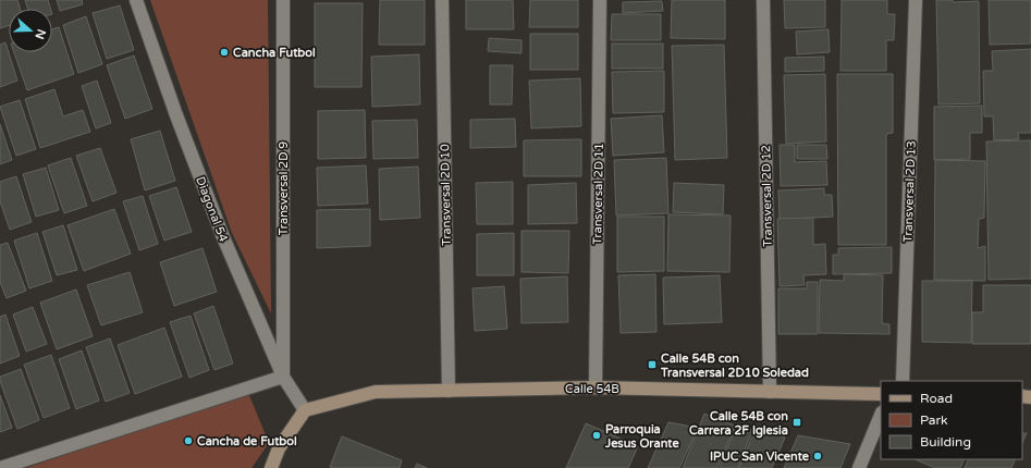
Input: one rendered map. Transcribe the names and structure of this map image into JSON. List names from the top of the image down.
{
  "streets": {
    "street": [
      "Transversal 2D 9",
      "Transversal 2D 13",
      "Transversal 2D 11",
      "Transversal 2D 10",
      "Transversal 2D 12",
      "Diagonal 54",
      "Calle 54B"
    ]
  },
  "crossings": [
    ["Transversal 2D 9", "Diagonal 54"],
    ["Transversal 2D 11", "Calle 54B"],
    ["Transversal 2D 10", "Calle 54B"],
    ["Transversal 2D 12", "Calle 54B"],
    ["Diagonal 54", "Calle 54B"]
  ],
  "places": {
    "other": [
      "Cancha Futbol",
      "Parroquia Jesus Orante",
      "Cancha de Futbol",
      "IPUC San Vicente"
    ],
    "transit": ["Calle 54B con Transversal 2D10 Soledad", "Calle 54B con Carrera 2F Iglesia"]
  },
  "legend": ["Road", "Park", "Building"],
  "north": "right"
}
